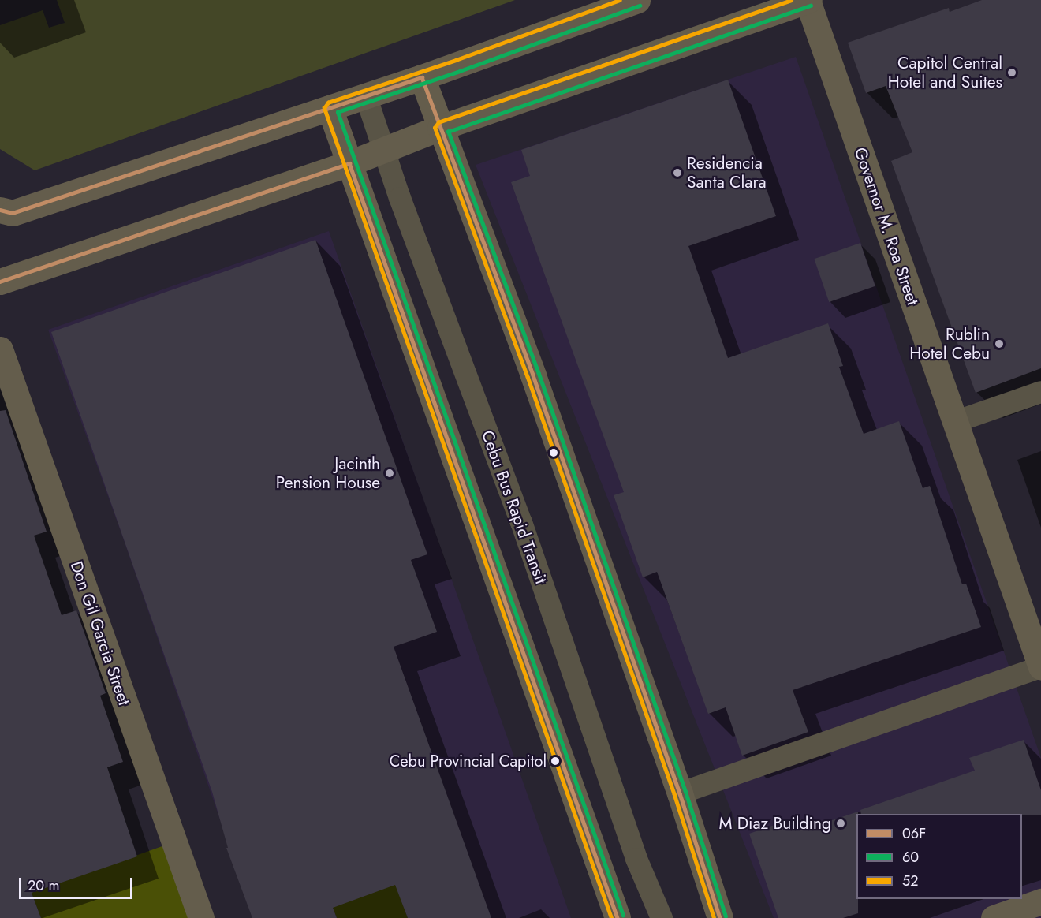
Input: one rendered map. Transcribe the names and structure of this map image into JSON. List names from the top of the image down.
{
  "streets": {
    "main road": ["Governor M. Roa Street", "Don Gil Garcia Street"],
    "lane": ["Cebu Bus Rapid Transit"]
  },
  "places": [
    "Capitol Central Hotel and Suites",
    "Residencia Santa Clara",
    "Rublin Hotel Cebu",
    "Jacinth Pension House",
    "Cebu Provincial Capitol",
    "M Diaz Building"
  ],
  "lines": ["transit line 52", "transit line 60", "transit line 06F"],
  "legend": ["06F", "60", "52"],
  "scale_bar": "20 m"
}
